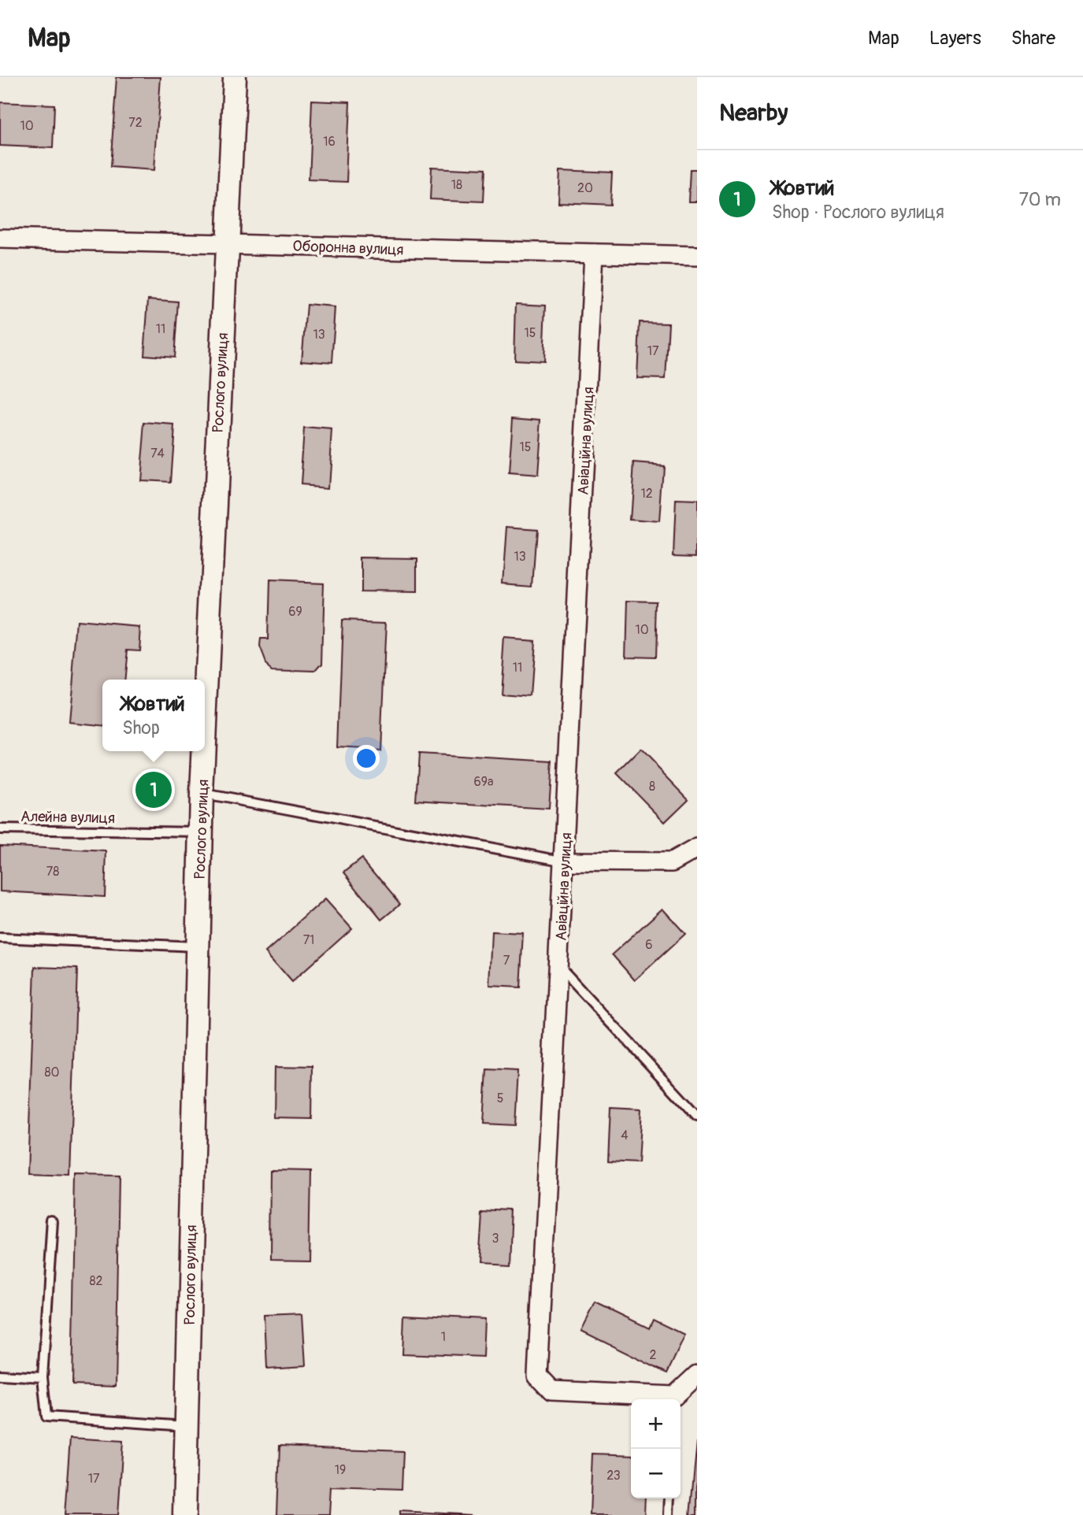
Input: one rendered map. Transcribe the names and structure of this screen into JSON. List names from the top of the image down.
{
  "streets": {
    "street": ["Оборонна вулиця", "Рослого вулиця", "Авіаційна вулиця"],
    "lane": ["Алейна вулиця"]
  },
  "crossings": [
    ["Оборонна вулиця", "Рослого вулиця"],
    ["Оборонна вулиця", "Авіаційна вулиця"],
    ["Рослого вулиця", "Алейна вулиця"]
  ],
  "house_numbers": [
    "72",
    "10",
    "16",
    "18",
    "20",
    "11",
    "15",
    "13",
    "17",
    "15",
    "74",
    "12",
    "13",
    "69",
    "10",
    "11",
    "69а",
    "8",
    "78",
    "71",
    "6",
    "7",
    "80",
    "5",
    "4",
    "3",
    "82",
    "1",
    "2",
    "19",
    "23",
    "17"
  ],
  "page": {
    "header": "Map",
    "nav": ["Map", "Layers", "Share"],
    "heading": "Nearby",
    "list": [
      {
        "mark": "1",
        "name": "Жовтий",
        "note": "Shop · Рослого вулиця",
        "value": "70 m"
      }
    ],
    "popup": ["Жовтий", "Shop"],
    "pins": "1",
    "map_buttons": ["+", "−"]
  }
}
